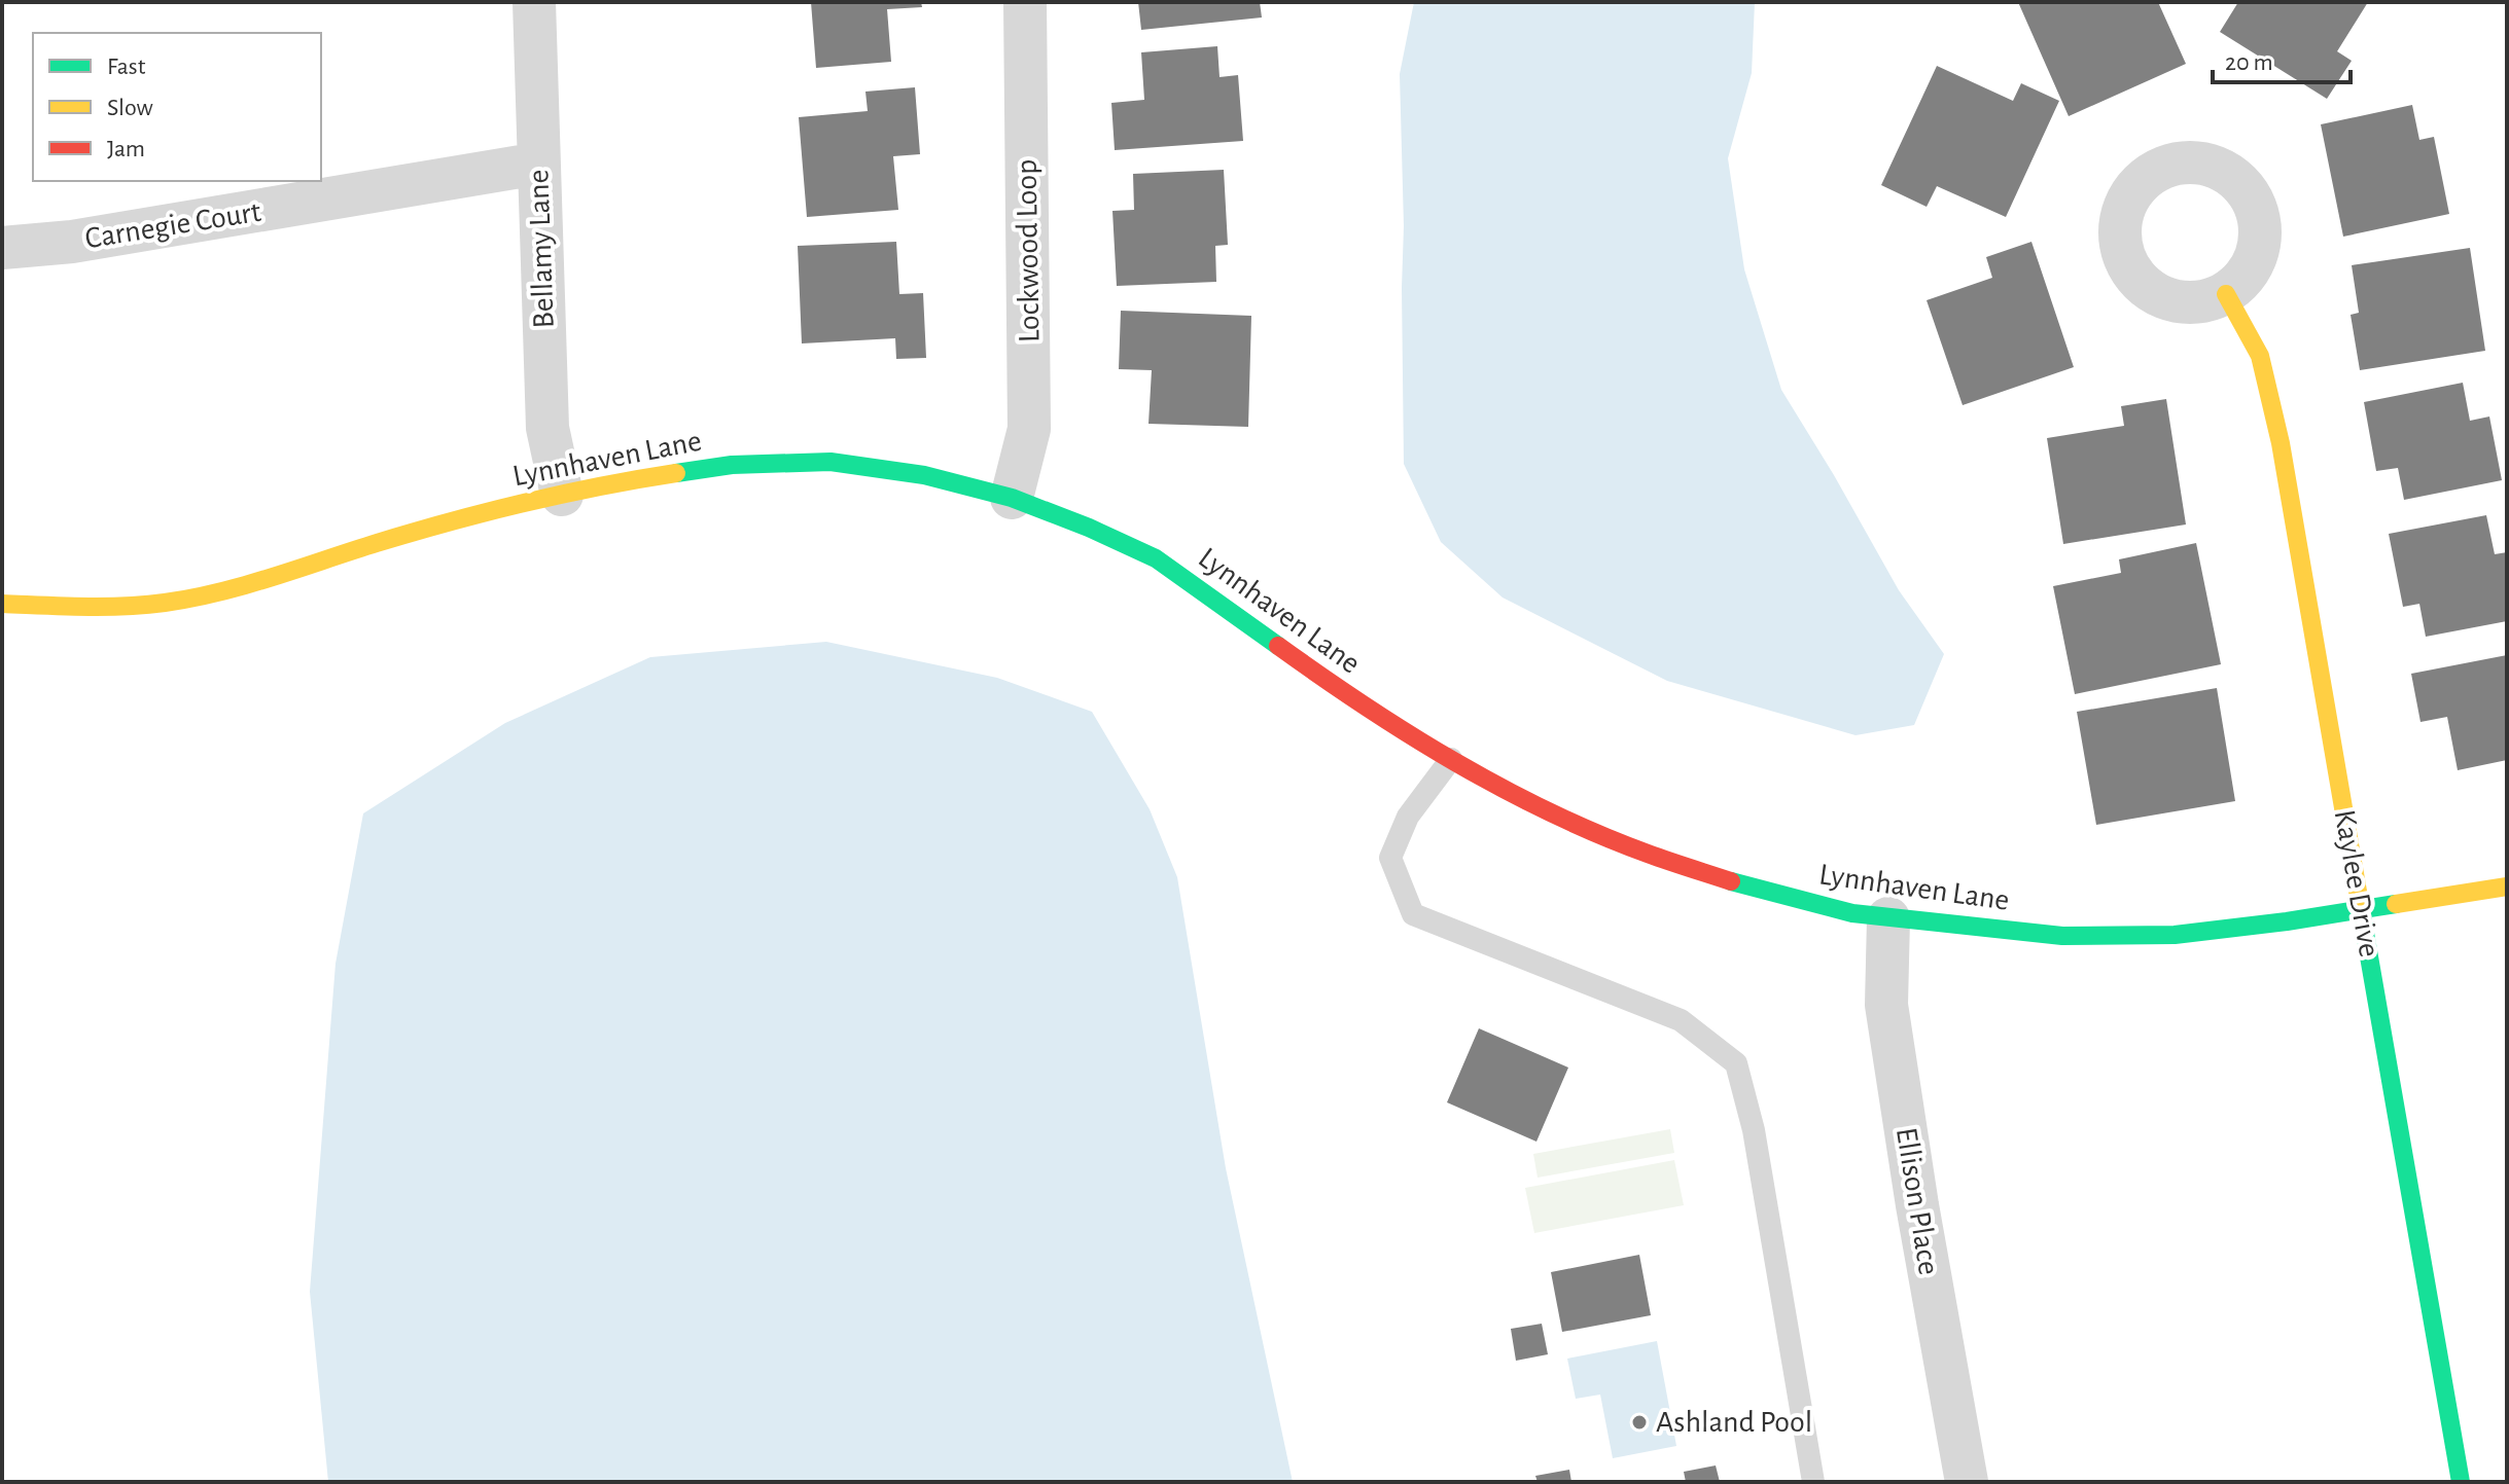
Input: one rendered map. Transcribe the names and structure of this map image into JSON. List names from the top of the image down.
{
  "streets": {
    "street": [
      "Carnegie Court",
      "Bellamy Lane",
      "Lockwood Loop",
      "Lynnhaven Lane",
      "Kaylee Drive",
      "Ellison Place"
    ]
  },
  "crossings": [
    ["Carnegie Court", "Bellamy Lane"],
    ["Bellamy Lane", "Lynnhaven Lane"],
    ["Lockwood Loop", "Lynnhaven Lane"],
    ["Lynnhaven Lane", "Kaylee Drive"],
    ["Lynnhaven Lane", "Ellison Place"]
  ],
  "places": ["Ashland Pool"],
  "legend": ["Fast", "Slow", "Jam"],
  "scale_bar": "20 m"
}
